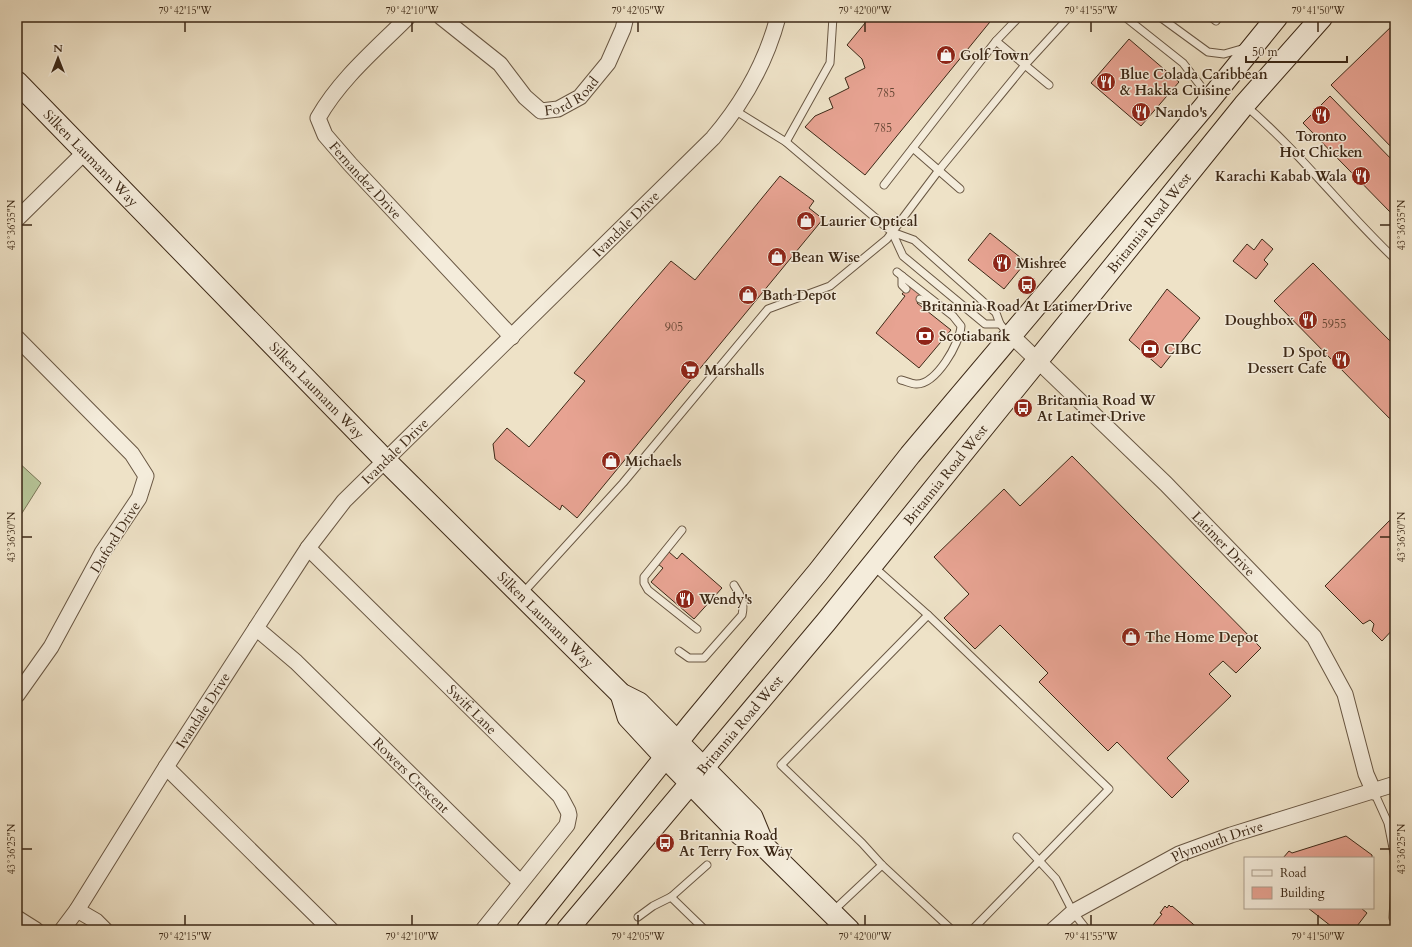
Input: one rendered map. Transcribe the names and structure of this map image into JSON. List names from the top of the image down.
{
  "streets": {
    "main road": ["Silken Laumann Way", "Britannia Road West"],
    "street": [
      "Ford Road",
      "Fernandez Drive",
      "Ivandale Drive",
      "Duford Drive",
      "Latimer Drive",
      "Swift Lane",
      "Rowers Crescent",
      "Plymouth Drive"
    ]
  },
  "crossings": [
    ["Silken Laumann Way", "Britannia Road West"],
    ["Silken Laumann Way", "Ivandale Drive"],
    ["Fernandez Drive", "Ivandale Drive"],
    ["Britannia Road West", "Latimer Drive"],
    ["Ivandale Drive", "Swift Lane"],
    ["Ivandale Drive", "Rowers Crescent"],
    ["Latimer Drive", "Plymouth Drive"],
    ["Swift Lane", "Rowers Crescent"]
  ],
  "places": {
    "shop": [
      "Golf Town",
      "Laurier Optical",
      "Bean Wise",
      "Bath Depot",
      "Michaels",
      "The Home Depot"
    ],
    "restaurant": [
      "Blue Colada Caribbean & Hakka Cuisine",
      "Nando's",
      "Toronto Hot Chicken",
      "Karachi Kabab Wala",
      "Mishree",
      "Doughbox",
      "D Spot Dessert Cafe",
      "Wendy's"
    ],
    "bus stop": ["Britannia Road At Latimer Drive", "Britannia Road W At Latimer Drive", "Britannia Road At Terry Fox Way"],
    "bank": ["Scotiabank", "CIBC"],
    "supermarket": ["Marshalls"]
  },
  "house_numbers": [
    "785",
    "785",
    "5955",
    "905"
  ],
  "legend": ["Road", "Building"],
  "scale_bar": "50 m",
  "north": "top",
  "coordinates": [
    "79°42'15\"W",
    "79°42'10\"W",
    "79°42'05\"W",
    "79°42'00\"W",
    "79°41'55\"W",
    "79°41'50\"W",
    "43°36'35\"N",
    "43°36'30\"N",
    "43°36'25\"N"
  ]
}
